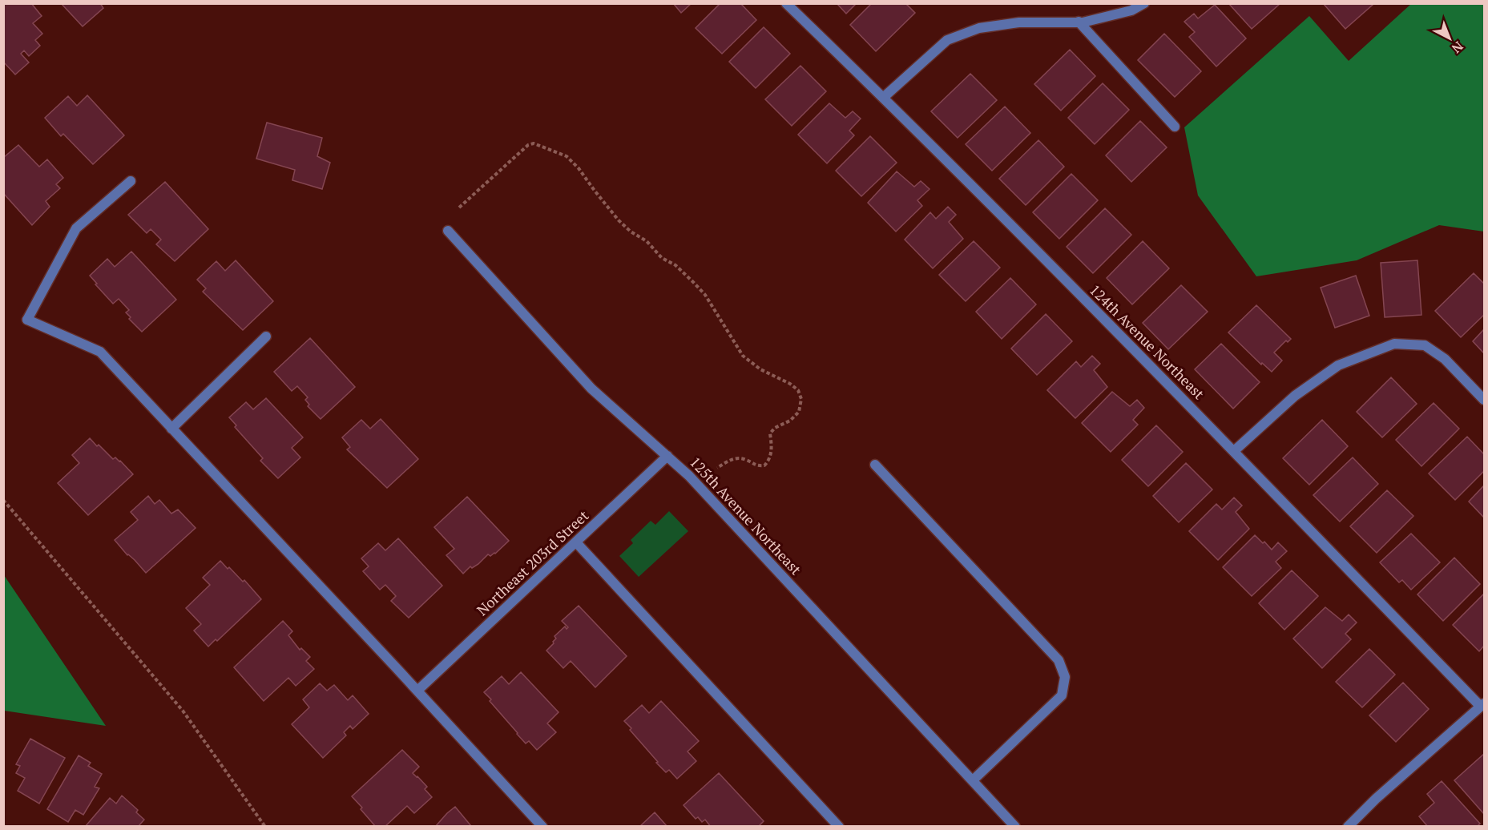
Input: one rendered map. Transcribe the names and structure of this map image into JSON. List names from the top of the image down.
{
  "streets": {
    "street": ["124th Avenue Northeast", "125th Avenue Northeast", "Northeast 203rd Street"]
  },
  "crossings": [
    ["125th Avenue Northeast", "Northeast 203rd Street"]
  ],
  "north": "bottom right"
}
